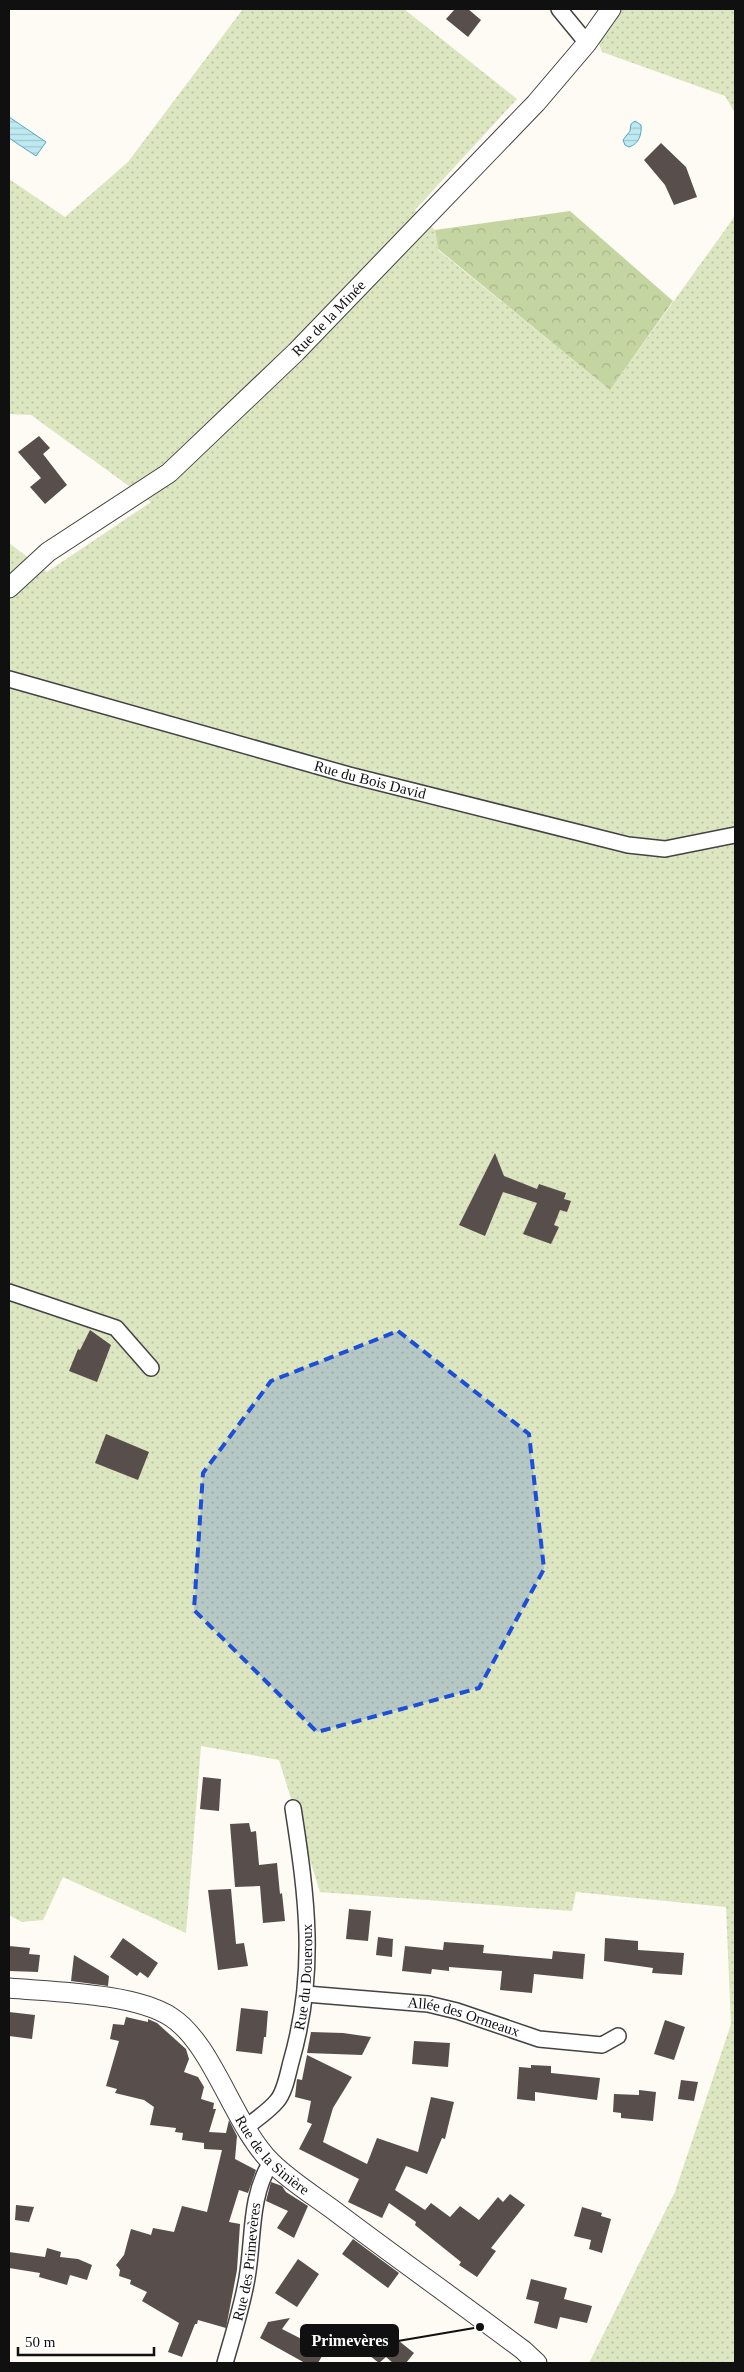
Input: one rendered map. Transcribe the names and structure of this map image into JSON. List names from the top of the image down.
{
  "streets": {
    "street": [
      "Rue de la Minée",
      "Rue du Bois David",
      "Rue du Doueroux",
      "Allée des Ormeaux",
      "Rue de la Sinière",
      "Rue des Primevères"
    ]
  },
  "crossings": [
    ["Rue du Doueroux", "Allée des Ormeaux"],
    ["Rue du Doueroux", "Rue de la Sinière"],
    ["Rue de la Sinière", "Rue des Primevères"]
  ],
  "places": ["Primevères"],
  "scale_bar": "50 m"
}
